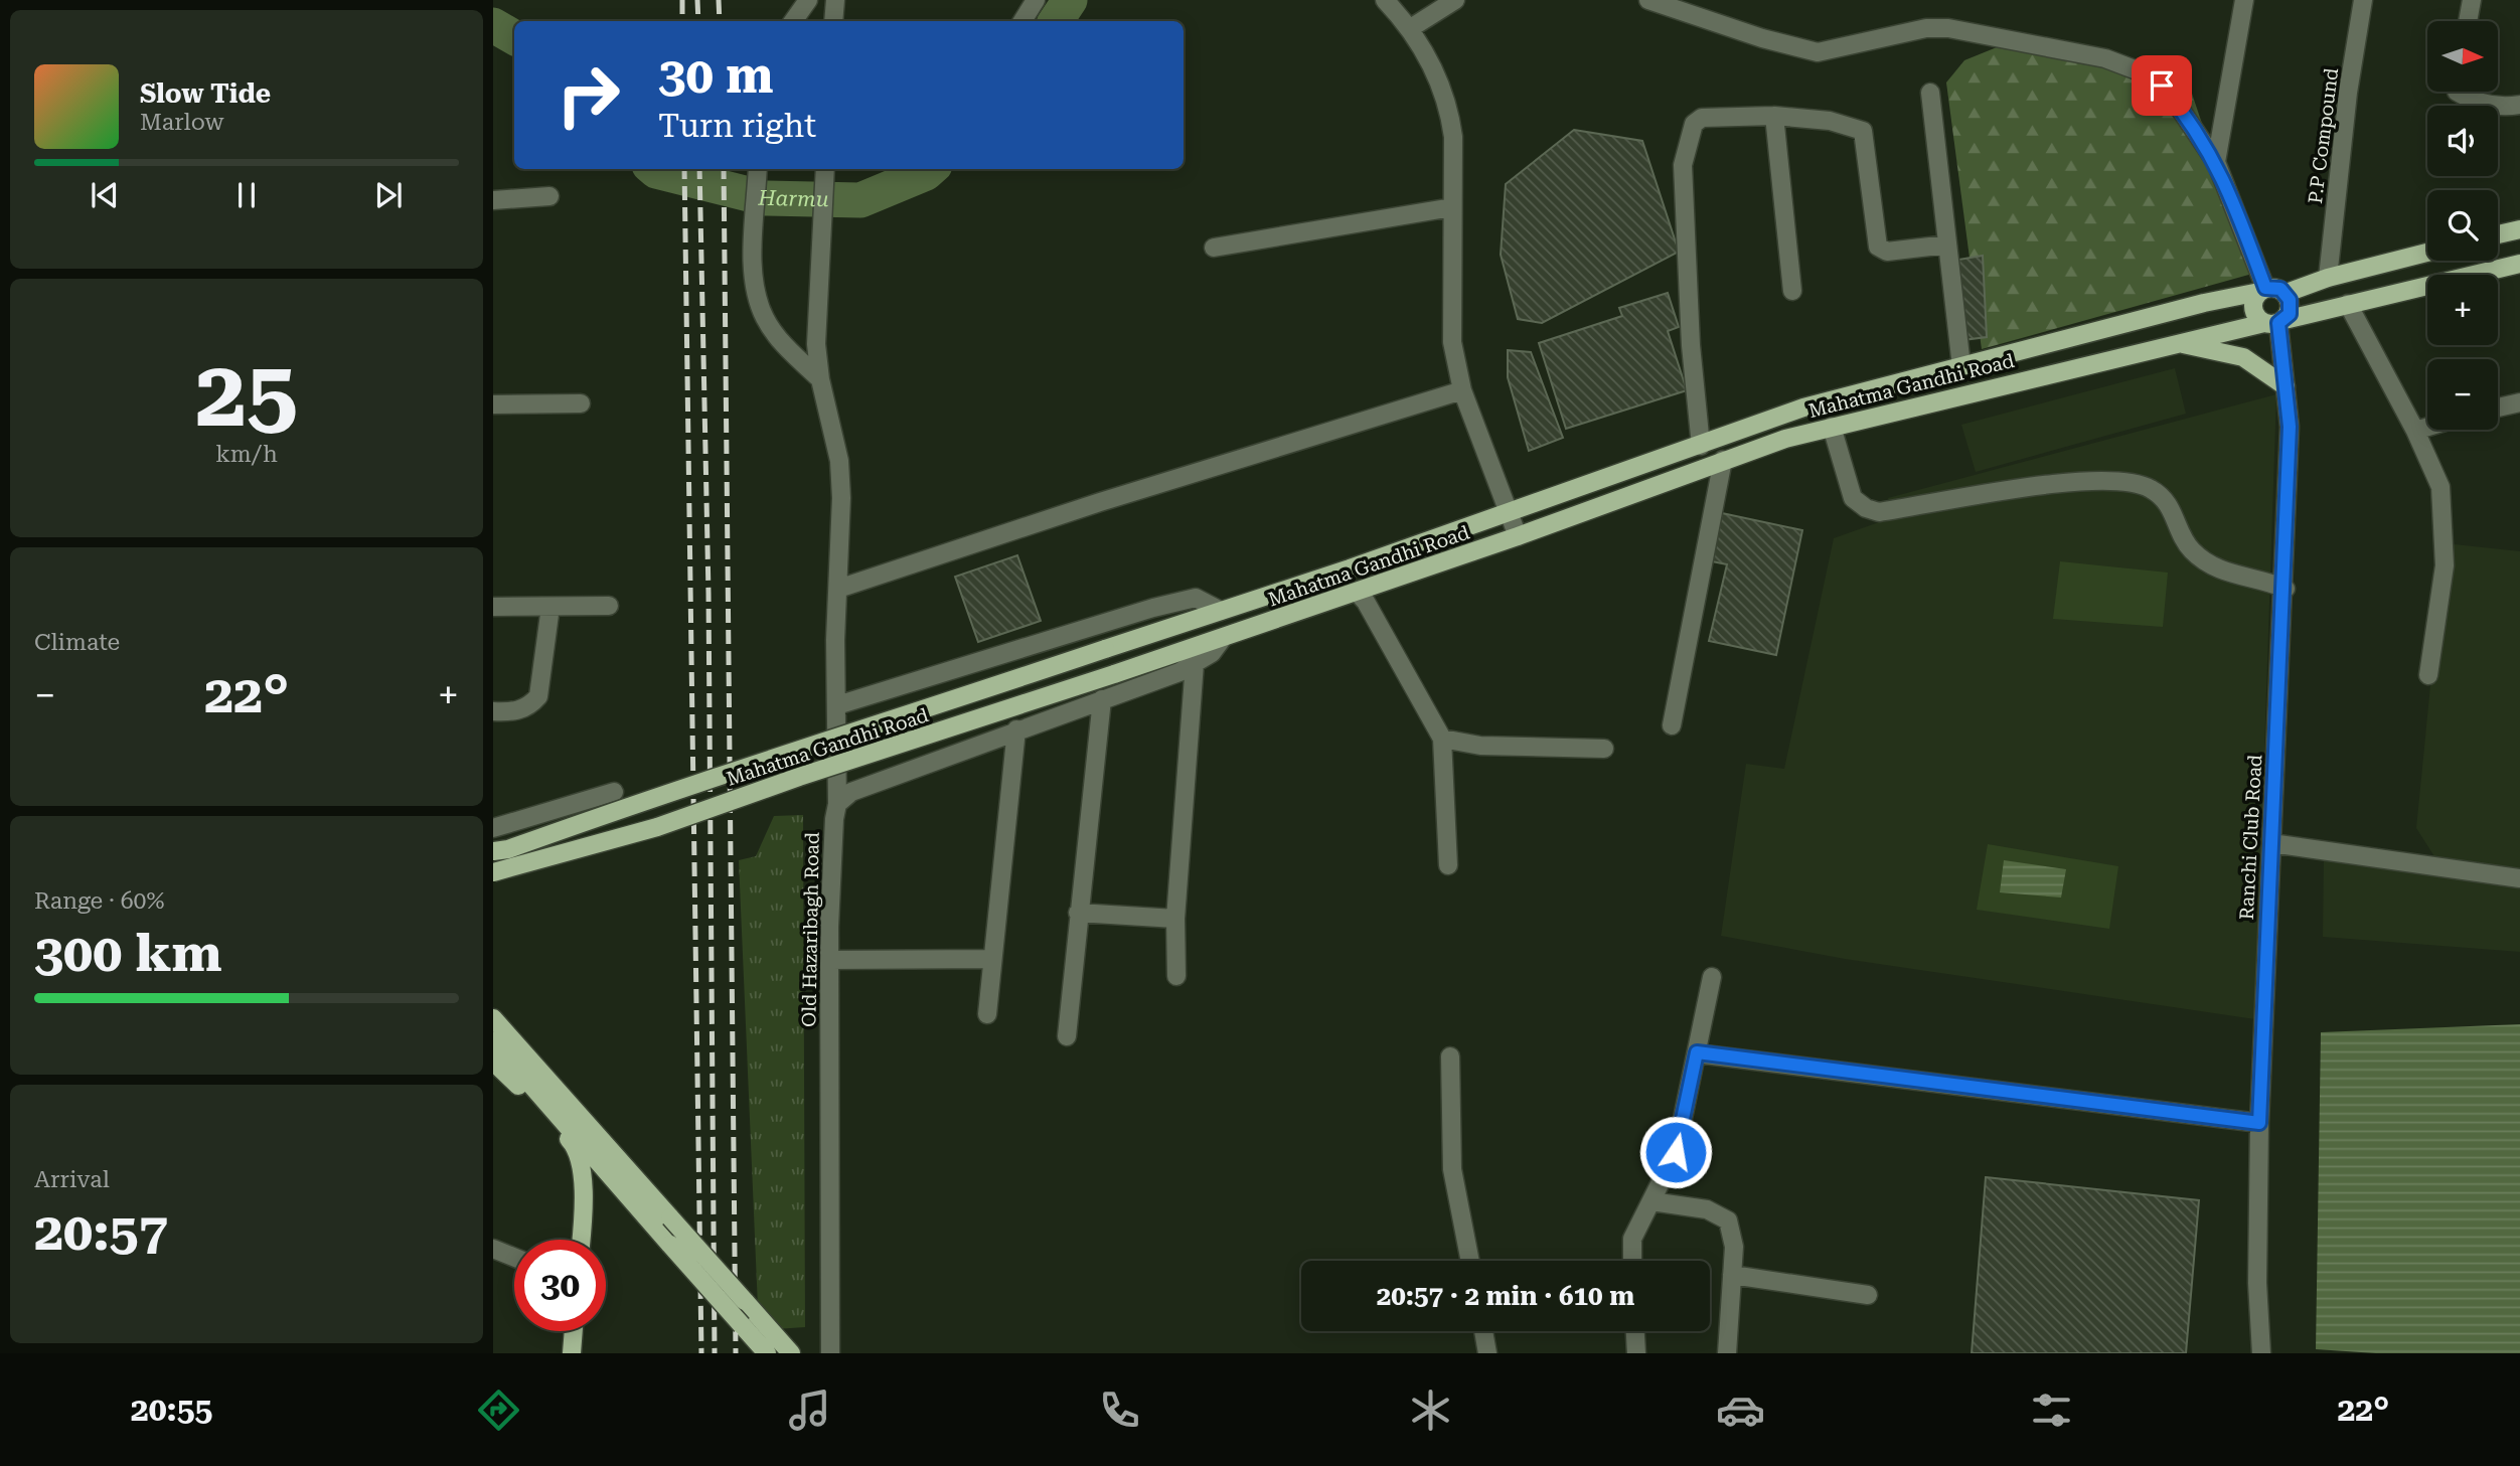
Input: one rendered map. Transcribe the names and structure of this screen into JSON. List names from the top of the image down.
{
  "streets": {
    "main road": ["Mahatma Gandhi Road"],
    "street": ["P.P Compound", "Ranchi Club Road", "Old Hazaribagh Road"]
  },
  "crossings": [
    ["Mahatma Gandhi Road", "Ranchi Club Road"]
  ],
  "water": ["Harmu"],
  "north": "right",
  "page": {
    "map_buttons": ["+", "−"],
    "turn": ["30 m", "Turn right"],
    "song": ["Slow Tide", "Marlow"],
    "tile": [
      ["25", "km/h"],
      "Climate",
      ["Range · 60%", "300 km"],
      ["Arrival", "20:57"]
    ],
    "heat": ["−", "22°", "+"],
    "limit": "30",
    "trip": "20:57 · 2 min · 610 m",
    "tabs": ["20:55", "22°"]
  }
}
